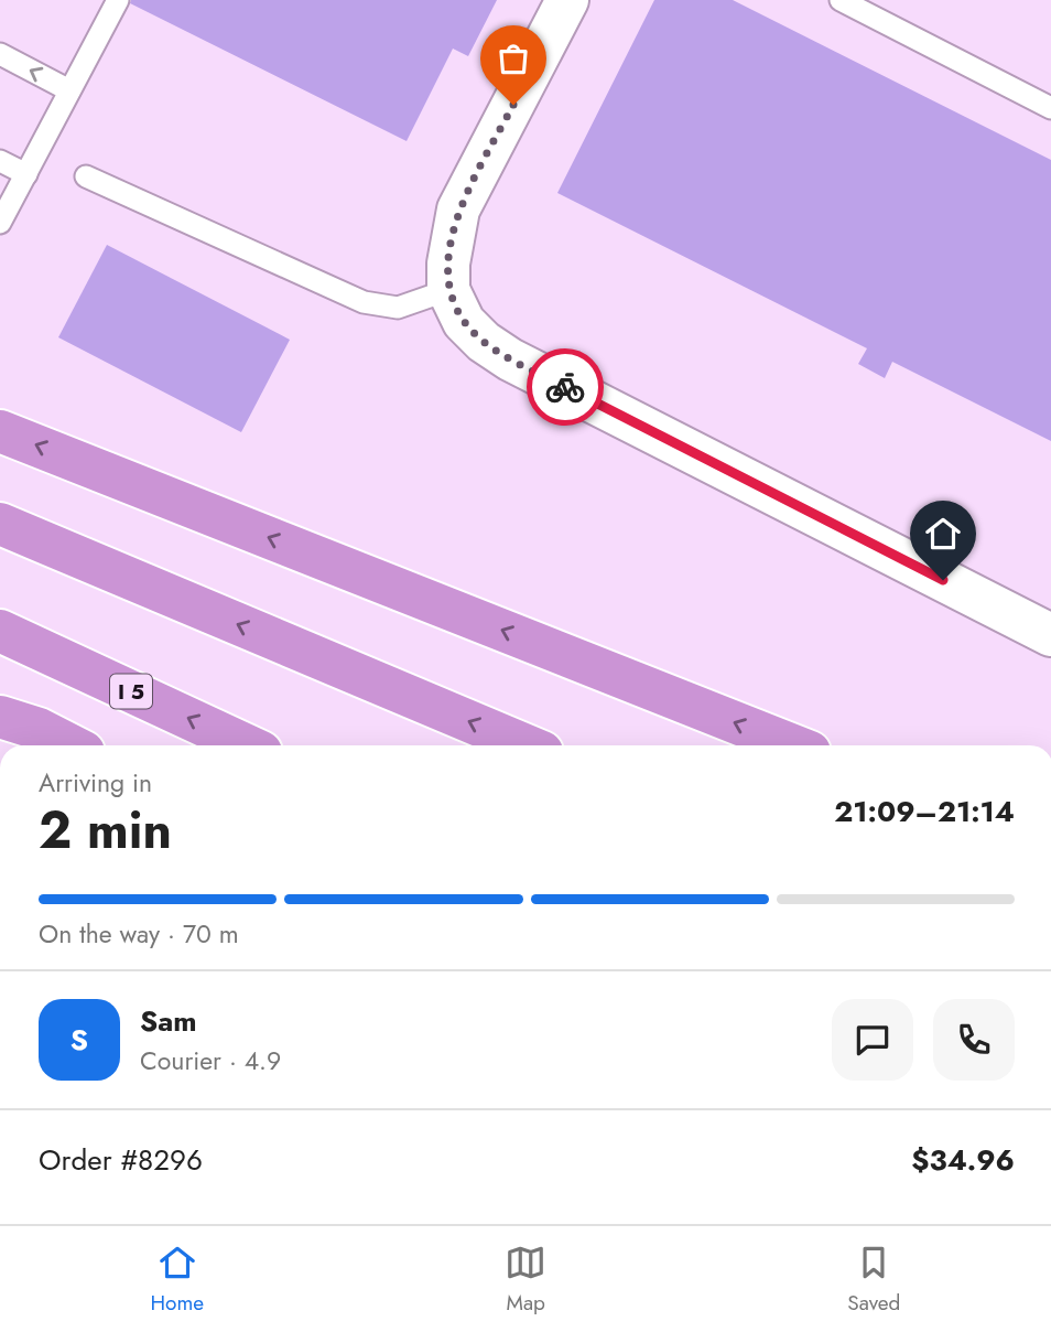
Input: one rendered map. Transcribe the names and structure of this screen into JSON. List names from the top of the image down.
{
  "streets": {
    "highway": ["I 5"]
  },
  "page": {
    "heading": ["2 min", "Arriving in", "21:09–21:14"],
    "panel": [
      "Sam",
      "Courier · 4.9",
      "Order #8296",
      "$34.96"
    ],
    "bar": "On the way · 70 m",
    "round": "S",
    "tabs": ["Home", "Map", "Saved"]
  }
}
